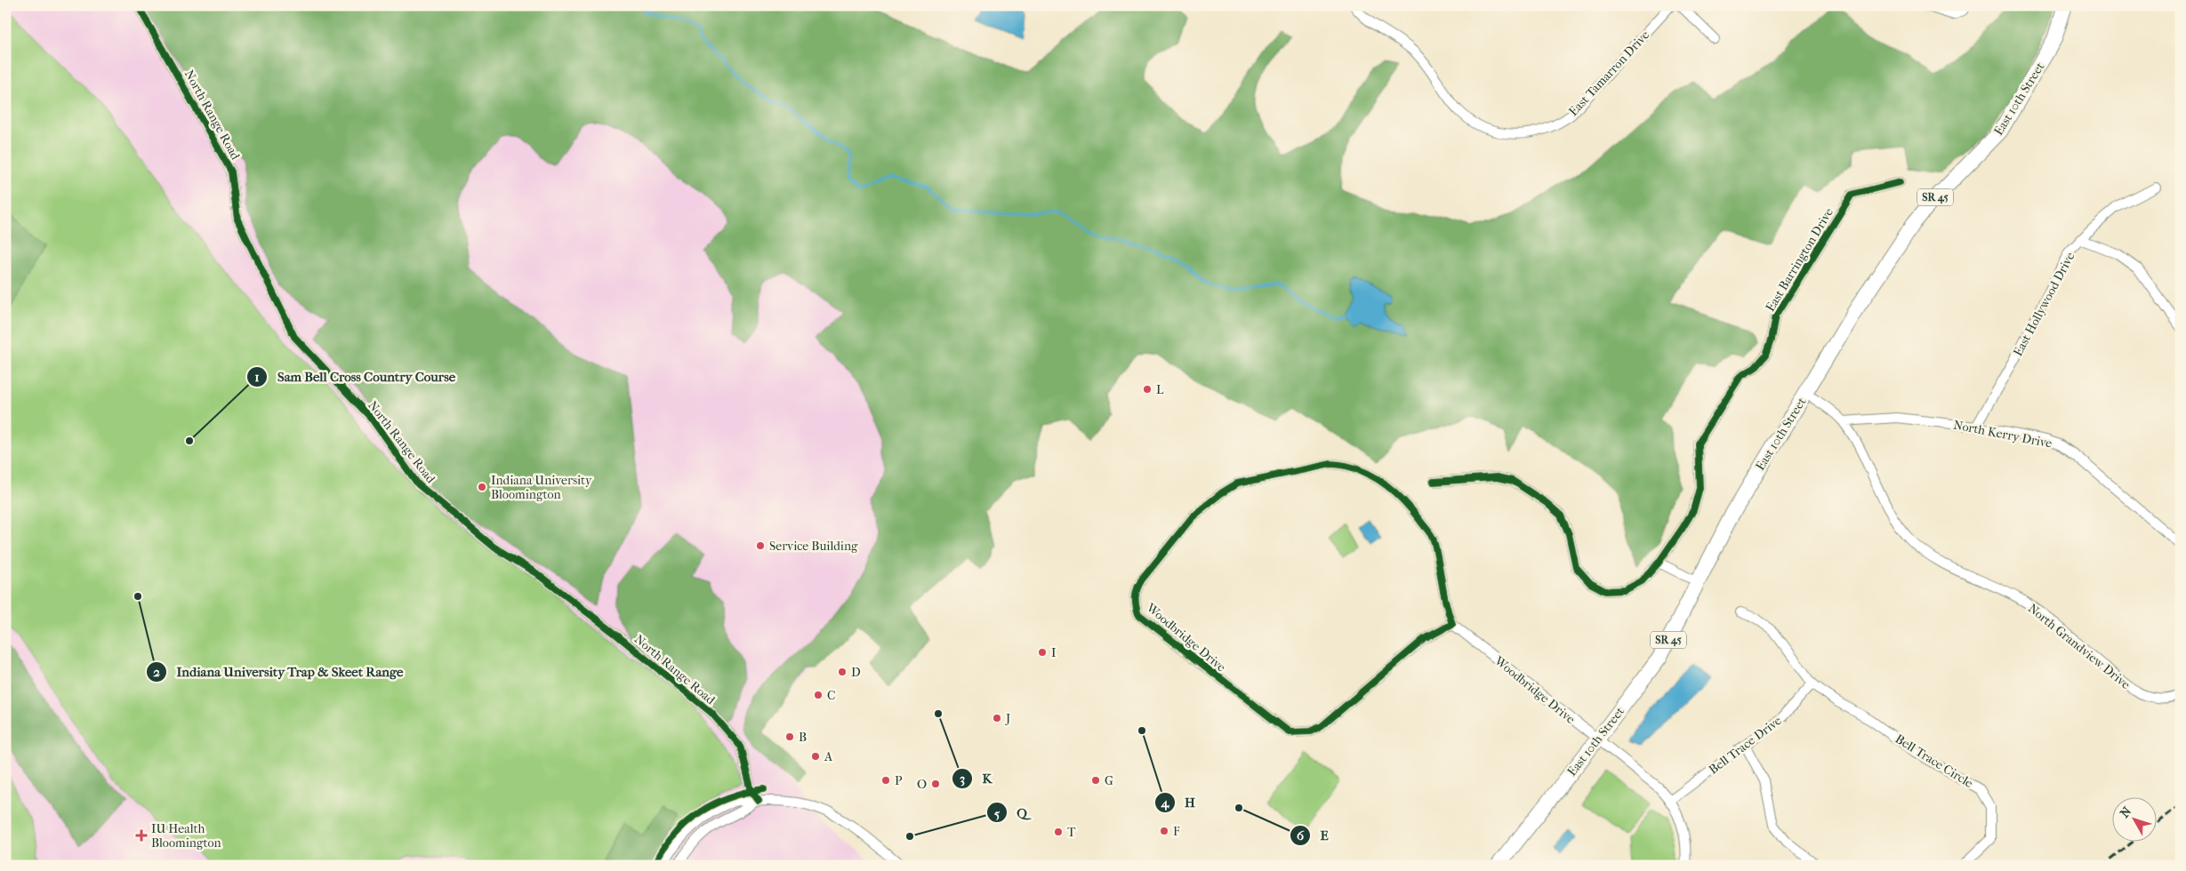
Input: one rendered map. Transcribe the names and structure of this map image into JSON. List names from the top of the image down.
{
  "streets": {
    "main road": ["East 10th Street", "SR 45"],
    "street": [
      "East Tamarron Drive",
      "North Range Road",
      "East Barrington Drive",
      "East Hollywood Drive",
      "North Kerry Drive",
      "Woodbridge Drive",
      "North Grandview Drive",
      "Bell Trace Drive",
      "Bell Trace Circle"
    ]
  },
  "crossings": [
    ["East 10th Street", "Woodbridge Drive"],
    ["East 10th Street", "North Grandview Drive"],
    ["East Hollywood Drive", "North Kerry Drive"],
    ["North Kerry Drive", "North Grandview Drive"],
    ["Woodbridge Drive", "Bell Trace Drive"],
    ["Bell Trace Drive", "Bell Trace Circle"]
  ],
  "places": {
    "other": [
      "L",
      "Sam Bell Cross Country Course",
      "Indiana University Bloomington",
      "Service Building",
      "Indiana University Trap & Skeet Range",
      "I",
      "D",
      "C",
      "K",
      "J",
      "H",
      "B",
      "A",
      "P",
      "G",
      "O",
      "E",
      "F",
      "T",
      "Q"
    ],
    "health": ["IU Health Bloomington"]
  },
  "north": "top left"
}
